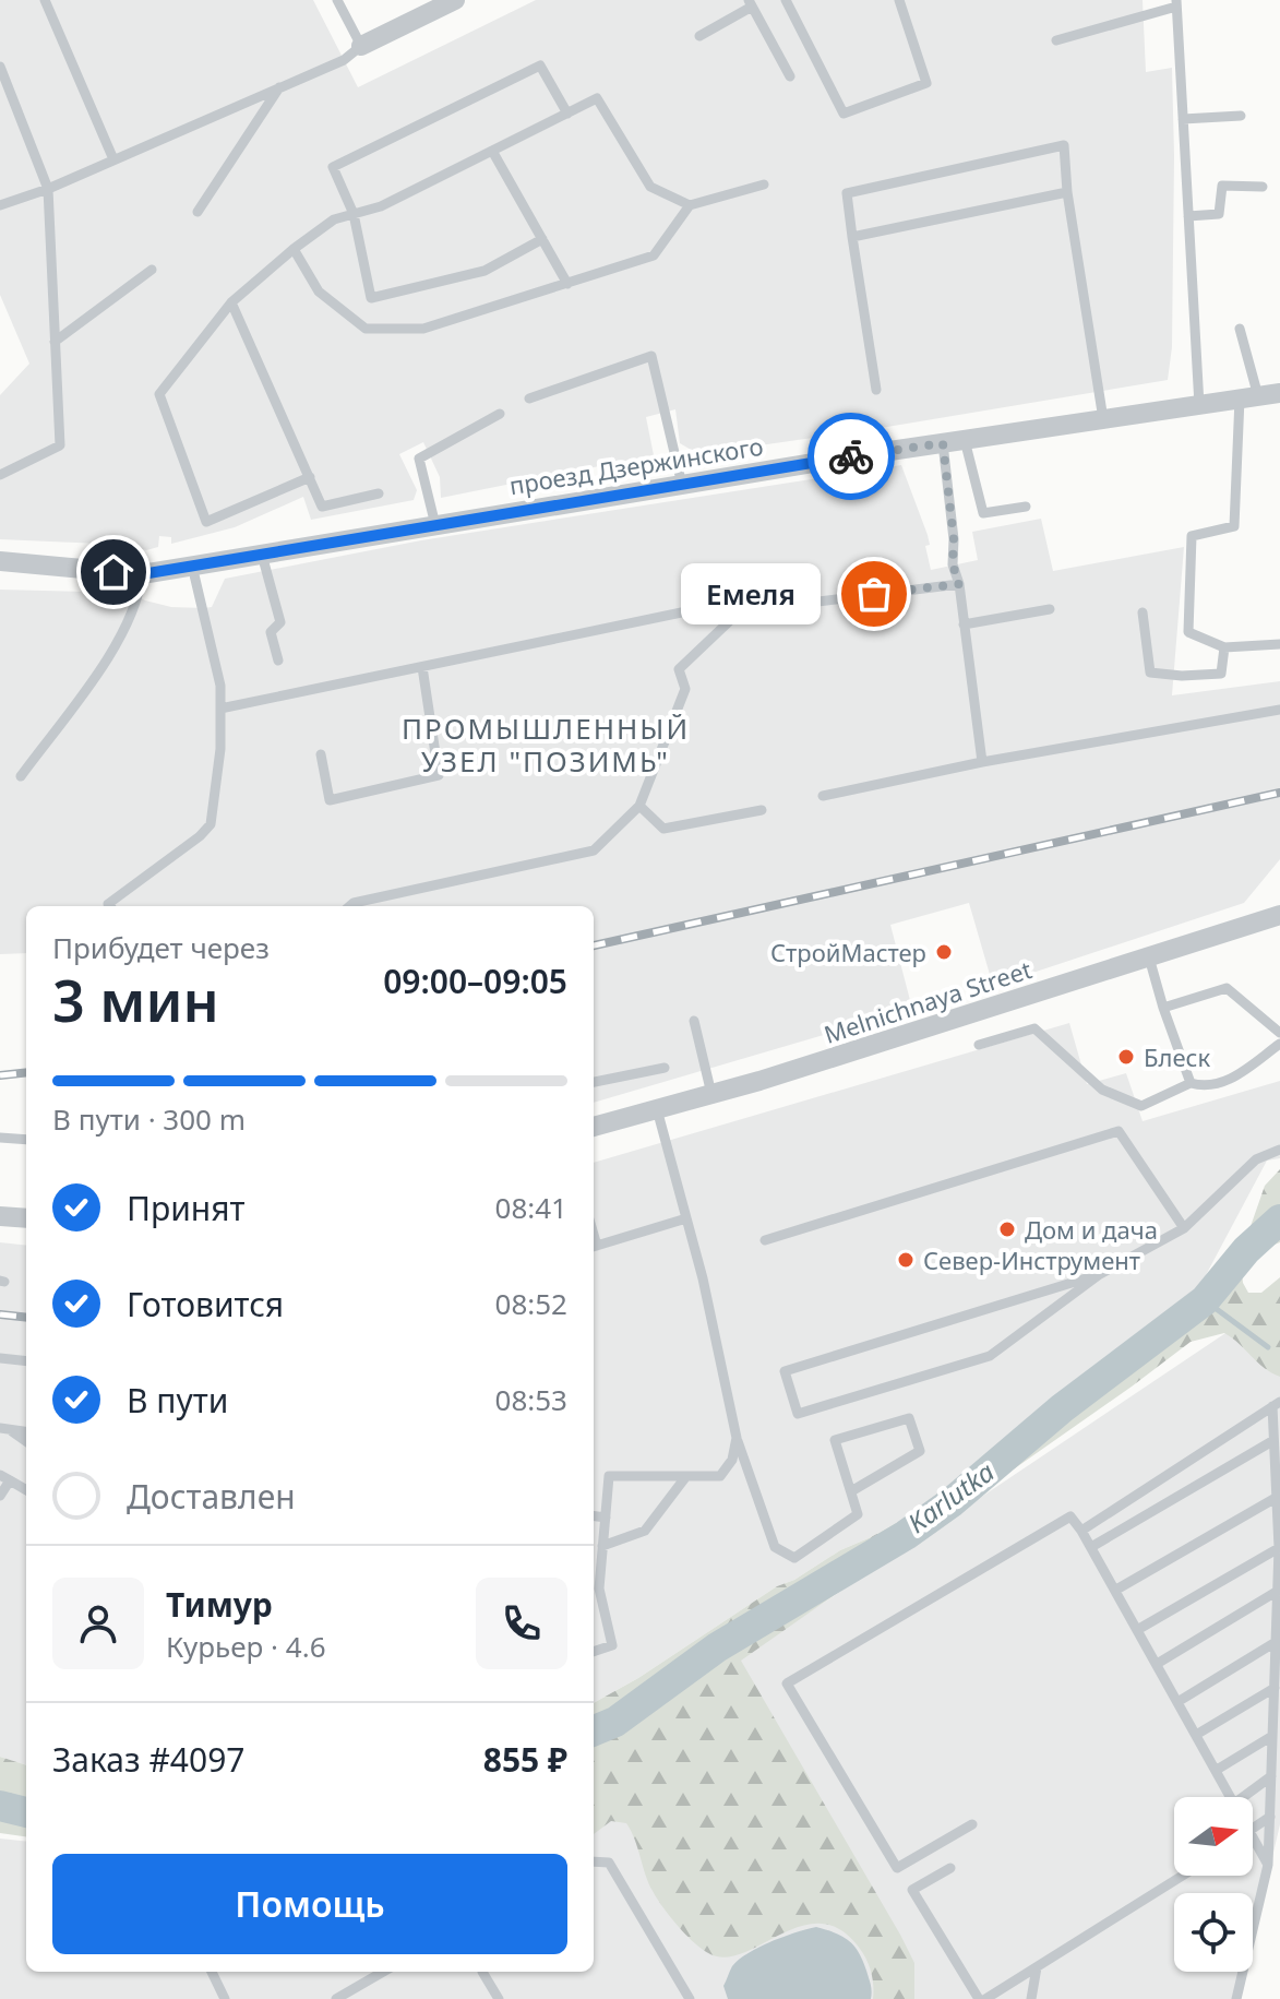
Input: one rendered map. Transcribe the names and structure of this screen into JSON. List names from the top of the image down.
{
  "streets": {
    "street": ["проезд Дзержинского", "Melnichnaya Street"]
  },
  "districts": ["ПРОМЫШЛЕННЫЙ УЗЕЛ \"ПОЗИМЬ\""],
  "water": ["Karlutka"],
  "places": [
    "Емеля",
    "СтройМастер",
    "Блеск",
    "Дом и дача",
    "Север-Инструмент"
  ],
  "north": "right",
  "page": {
    "bubble": "Емеля",
    "heading": ["3 мин", "Прибудет через", "09:00–09:05"],
    "panel": [
      "Тимур",
      "Курьер · 4.6",
      "Заказ #4097",
      "855 ₽"
    ],
    "bar": "В пути · 300 m",
    "list": [
      ["Принят", "08:41"],
      ["Готовится", "08:52"],
      ["В пути", "08:53"],
      "Доставлен"
    ],
    "buttons": "Помощь"
  }
}
